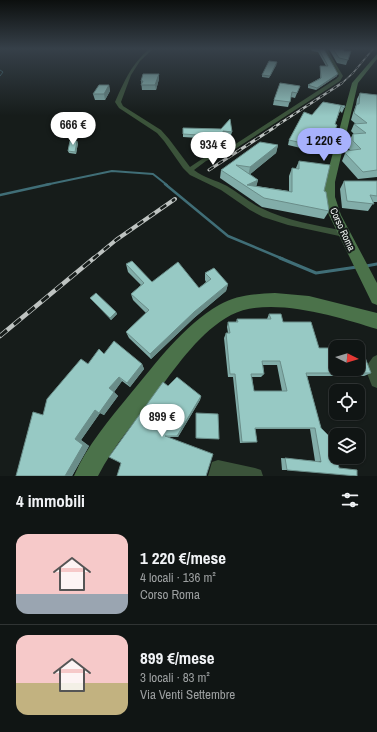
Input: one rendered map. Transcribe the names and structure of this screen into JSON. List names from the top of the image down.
{
  "streets": {
    "main road": ["Corso Roma"]
  },
  "north": "right",
  "page": {
    "price": [
      "666 €",
      "1 220 €",
      "934 €",
      "899 €"
    ],
    "heading": "4 immobili",
    "list": [
      {
        "name": "1 220 €/mese",
        "note": "4 locali · 136 m² · Corso Roma"
      },
      {
        "name": "899 €/mese",
        "note": "3 locali · 83 m² · Via Venti Settembre"
      }
    ]
  }
}
